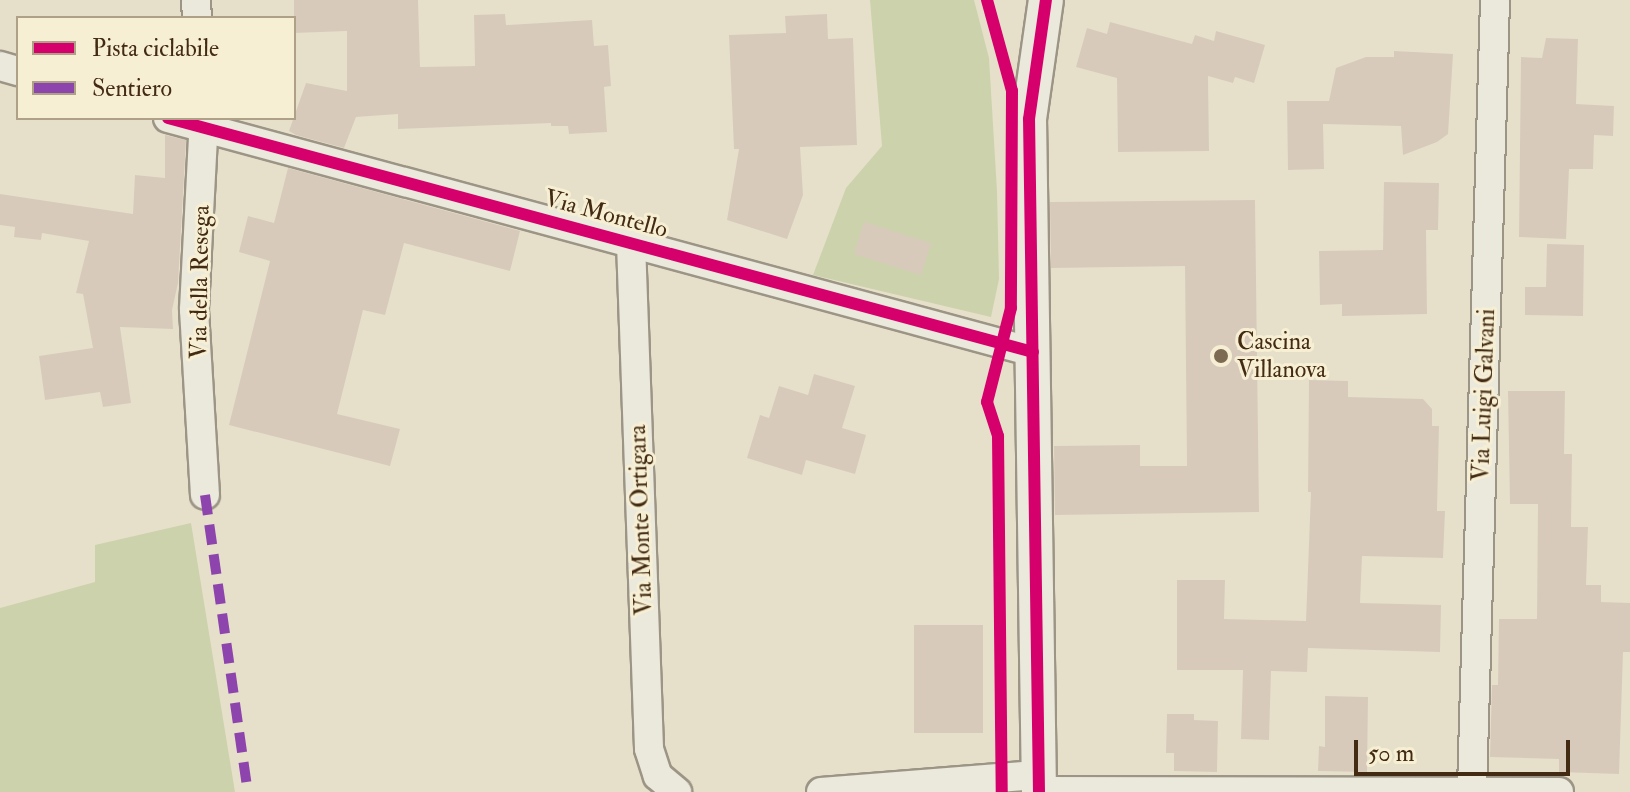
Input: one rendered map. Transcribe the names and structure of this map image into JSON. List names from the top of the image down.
{
  "streets": {
    "street": [
      "Via Montello",
      "Via della Resega",
      "Via Luigi Galvani",
      "Via Monte Ortigara"
    ]
  },
  "crossings": [
    ["Via Montello", "Via della Resega"],
    ["Via Montello", "Via Monte Ortigara"]
  ],
  "places": ["Cascina Villanova"],
  "legend": ["Pista ciclabile", "Sentiero"],
  "scale_bar": "50 m"
}
